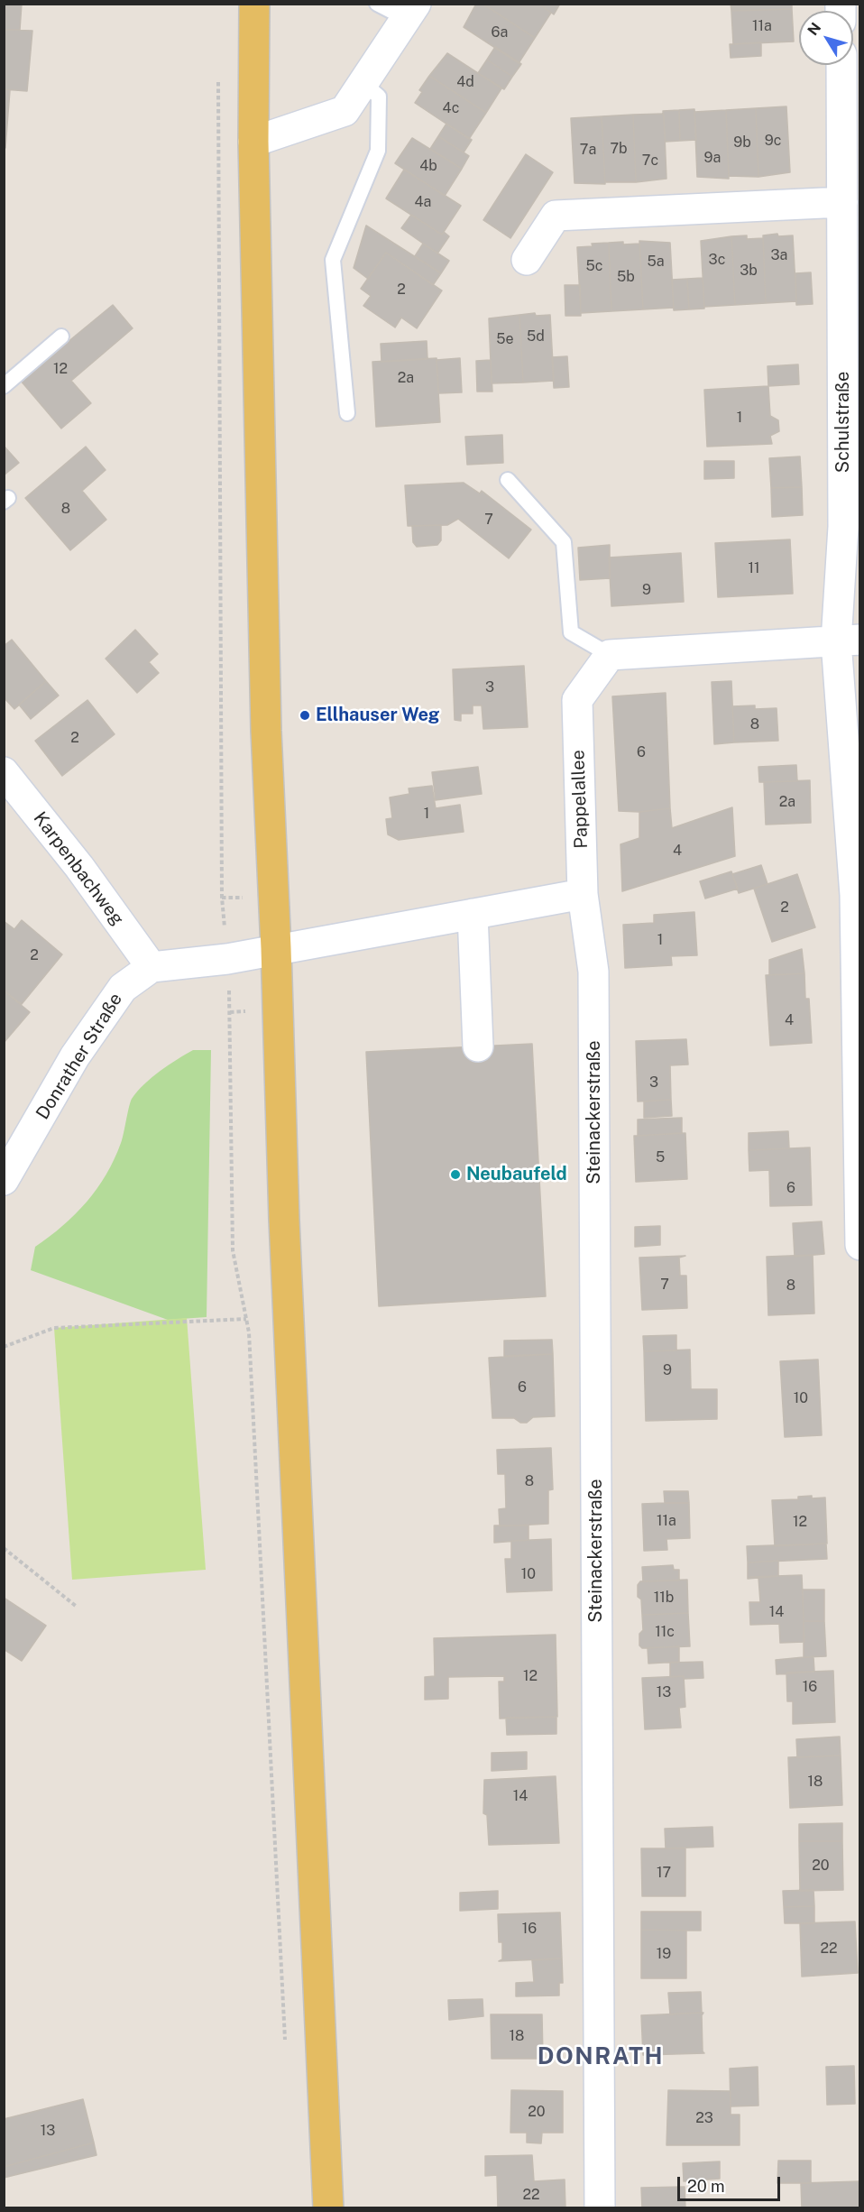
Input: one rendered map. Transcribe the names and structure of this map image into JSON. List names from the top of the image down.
{
  "streets": {
    "street": [
      "Schulstraße",
      "Pappelallee",
      "Karpenbachweg",
      "Donrather Straße",
      "Steinackerstraße"
    ]
  },
  "crossings": [
    ["Pappelallee", "Steinackerstraße"],
    ["Karpenbachweg", "Donrather Straße"]
  ],
  "districts": ["DONRATH"],
  "places": ["Ellhauser Weg", "Neubaufeld"],
  "house_numbers": [
    "11a",
    "6a",
    "4d",
    "4c",
    "9c",
    "9b",
    "7b",
    "7a",
    "9a",
    "7c",
    "4b",
    "4a",
    "3a",
    "3c",
    "5a",
    "5c",
    "3b",
    "5b",
    "2",
    "5d",
    "5e",
    "12",
    "2a",
    "1",
    "8",
    "7",
    "11",
    "9",
    "3",
    "8",
    "2",
    "6",
    "2a",
    "1",
    "4",
    "2",
    "1",
    "2",
    "4",
    "3",
    "5",
    "6",
    "7",
    "8",
    "9",
    "6",
    "10",
    "8",
    "11a",
    "12",
    "10",
    "11b",
    "14",
    "11c",
    "12",
    "16",
    "13",
    "18",
    "14",
    "20",
    "17",
    "16",
    "22",
    "19",
    "18",
    "20",
    "23",
    "13",
    "22"
  ],
  "scale_bar": "20 m",
  "north": "top left"
}
